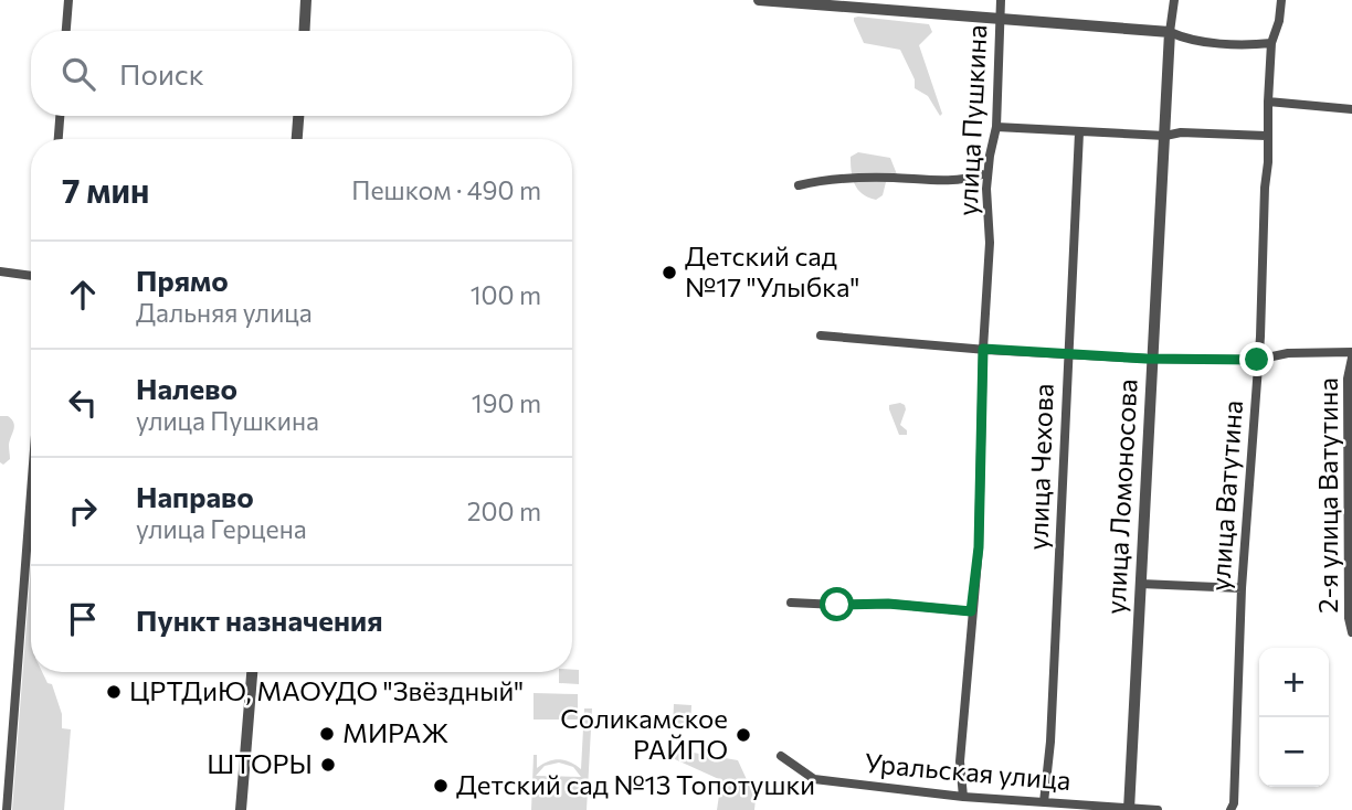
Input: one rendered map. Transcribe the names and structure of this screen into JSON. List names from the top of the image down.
{
  "streets": {
    "street": [
      "улица Пушкина",
      "улица Чехова",
      "улица Ватутина",
      "2-я улица Ватутина",
      "улица Ломоносова",
      "Уральская улица"
    ]
  },
  "crossings": [
    ["улица Пушкина", "Уральская улица"],
    ["улица Чехова", "Уральская улица"],
    ["улица Ломоносова", "Уральская улица"]
  ],
  "places": [
    "Детский сад №17 \"Улыбка\"",
    "ЦРТДиЮ, МАОУДО \"Звёздный\"",
    "МИРАЖ",
    "Соликамское РАЙПО",
    "ШТОРЫ",
    "Детский сад №13 Топотушки"
  ],
  "page": {
    "search": "Поиск",
    "heading": ["7 мин", "Пешком · 490 m"],
    "list": [
      ["Прямо", "Дальняя улица", "100 m"],
      ["Налево", "улица Пушкина", "190 m"],
      ["Направо", "улица Герцена", "200 m"],
      "Пункт назначения"
    ],
    "map_buttons": ["+", "−"]
  }
}
